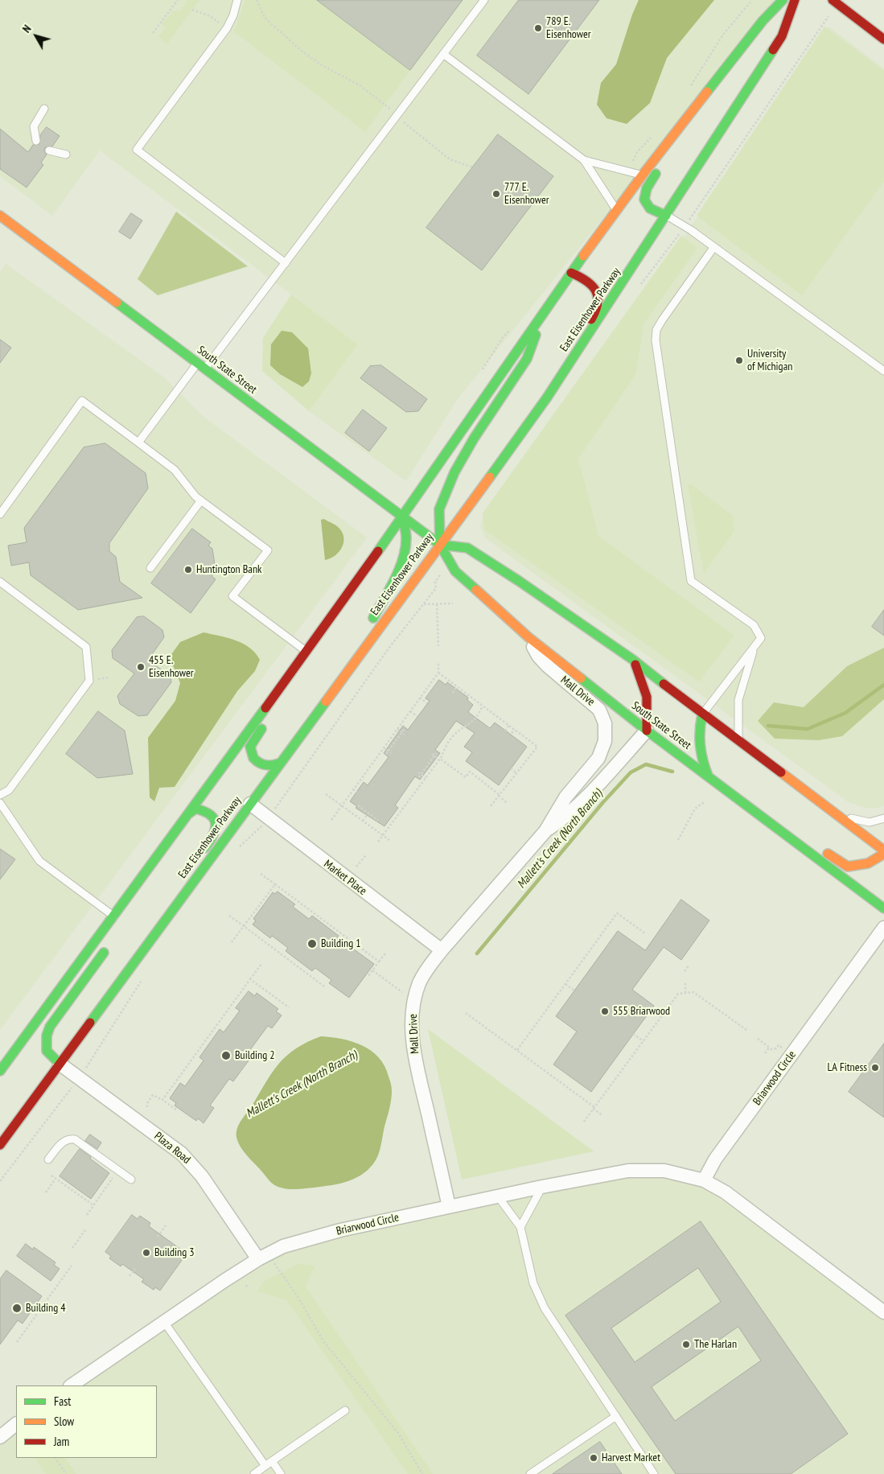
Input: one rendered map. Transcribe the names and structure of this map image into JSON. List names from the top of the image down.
{
  "streets": {
    "main road": ["East Eisenhower Parkway", "South State Street"],
    "street": [
      "Mall Drive",
      "Market Place",
      "Briarwood Circle",
      "Plaza Road"
    ]
  },
  "crossings": [
    ["East Eisenhower Parkway", "South State Street"],
    ["East Eisenhower Parkway", "Market Place"],
    ["East Eisenhower Parkway", "Plaza Road"],
    ["South State Street", "Mall Drive"],
    ["Mall Drive", "Market Place"],
    ["Mall Drive", "Briarwood Circle"],
    ["Briarwood Circle", "Plaza Road"]
  ],
  "water": ["Mallett's Creek (North Branch)"],
  "places": [
    "789 E. Eisenhower",
    "777 E. Eisenhower",
    "University of Michigan",
    "Huntington Bank",
    "455 E. Eisenhower",
    "Building 1",
    "555 Briarwood",
    "Building 2",
    "LA Fitness",
    "Building 3",
    "Building 4",
    "The Harlan",
    "Harvest Market"
  ],
  "legend": ["Fast", "Slow", "Jam"],
  "north": "top left"
}
